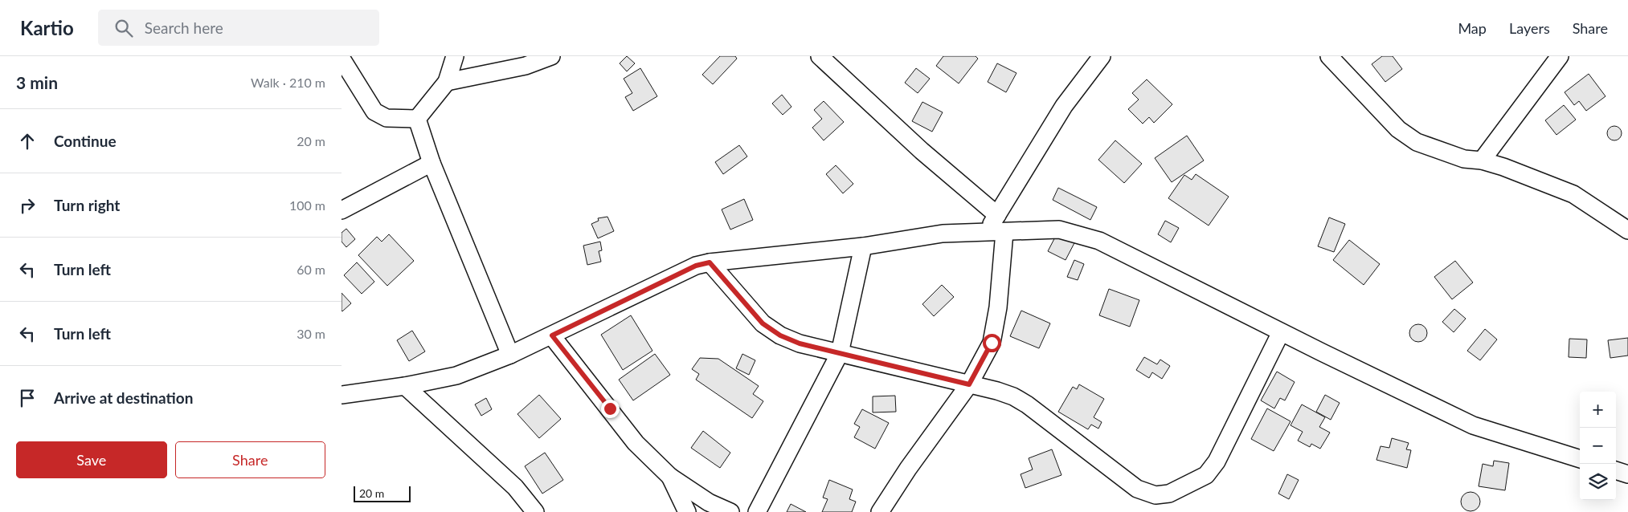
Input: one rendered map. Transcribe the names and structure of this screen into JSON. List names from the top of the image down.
{
  "scale_bar": "20 m",
  "page": {
    "header": "Kartio",
    "search": "Search here",
    "nav": ["Map", "Layers", "Share"],
    "heading": ["3 min", "Walk · 210 m"],
    "list": [
      ["Continue", "20 m"],
      ["Turn right", "100 m"],
      ["Turn left", "60 m"],
      ["Turn left", "30 m"],
      "Arrive at destination"
    ],
    "map_buttons": ["+", "−"],
    "buttons": ["Save", "Share"],
    "scale": "20 m"
  }
}
